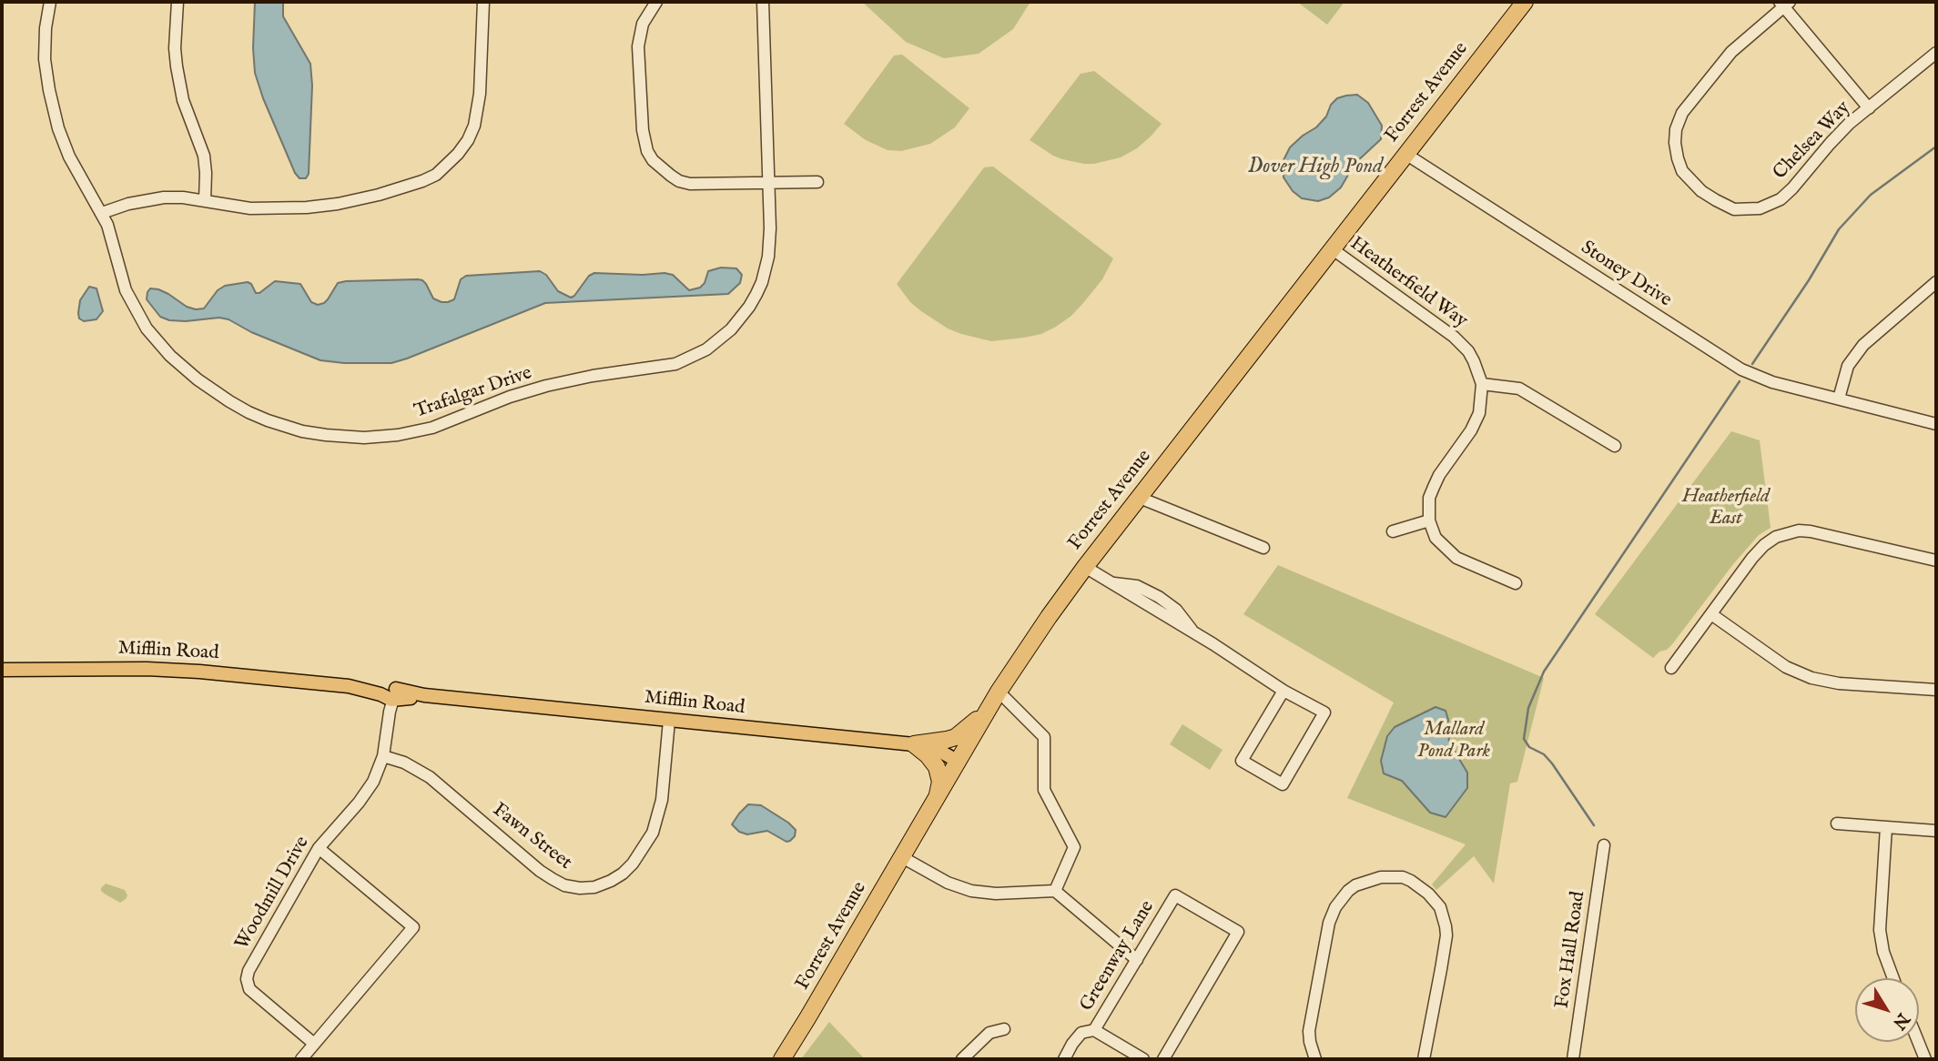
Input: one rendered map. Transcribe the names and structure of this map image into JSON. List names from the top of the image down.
{
  "streets": {
    "highway": ["Forrest Avenue"],
    "main road": ["Mifflin Road"],
    "street": [
      "Chelsea Way",
      "Stoney Drive",
      "Heatherfield Way",
      "Trafalgar Drive",
      "Fawn Street",
      "Woodmill Drive",
      "Fox Hall Road",
      "Greenway Lane"
    ]
  },
  "crossings": [
    ["Forrest Avenue", "Stoney Drive"],
    ["Forrest Avenue", "Heatherfield Way"],
    ["Forrest Avenue", "Mifflin Road"],
    ["Mifflin Road", "Fawn Street"],
    ["Mifflin Road", "Woodmill Drive"],
    ["Fawn Street", "Woodmill Drive"]
  ],
  "water": ["Dover High Pond"],
  "parks": ["Heatherfield East", "Mallard Pond Park"],
  "north": "bottom right"
}
